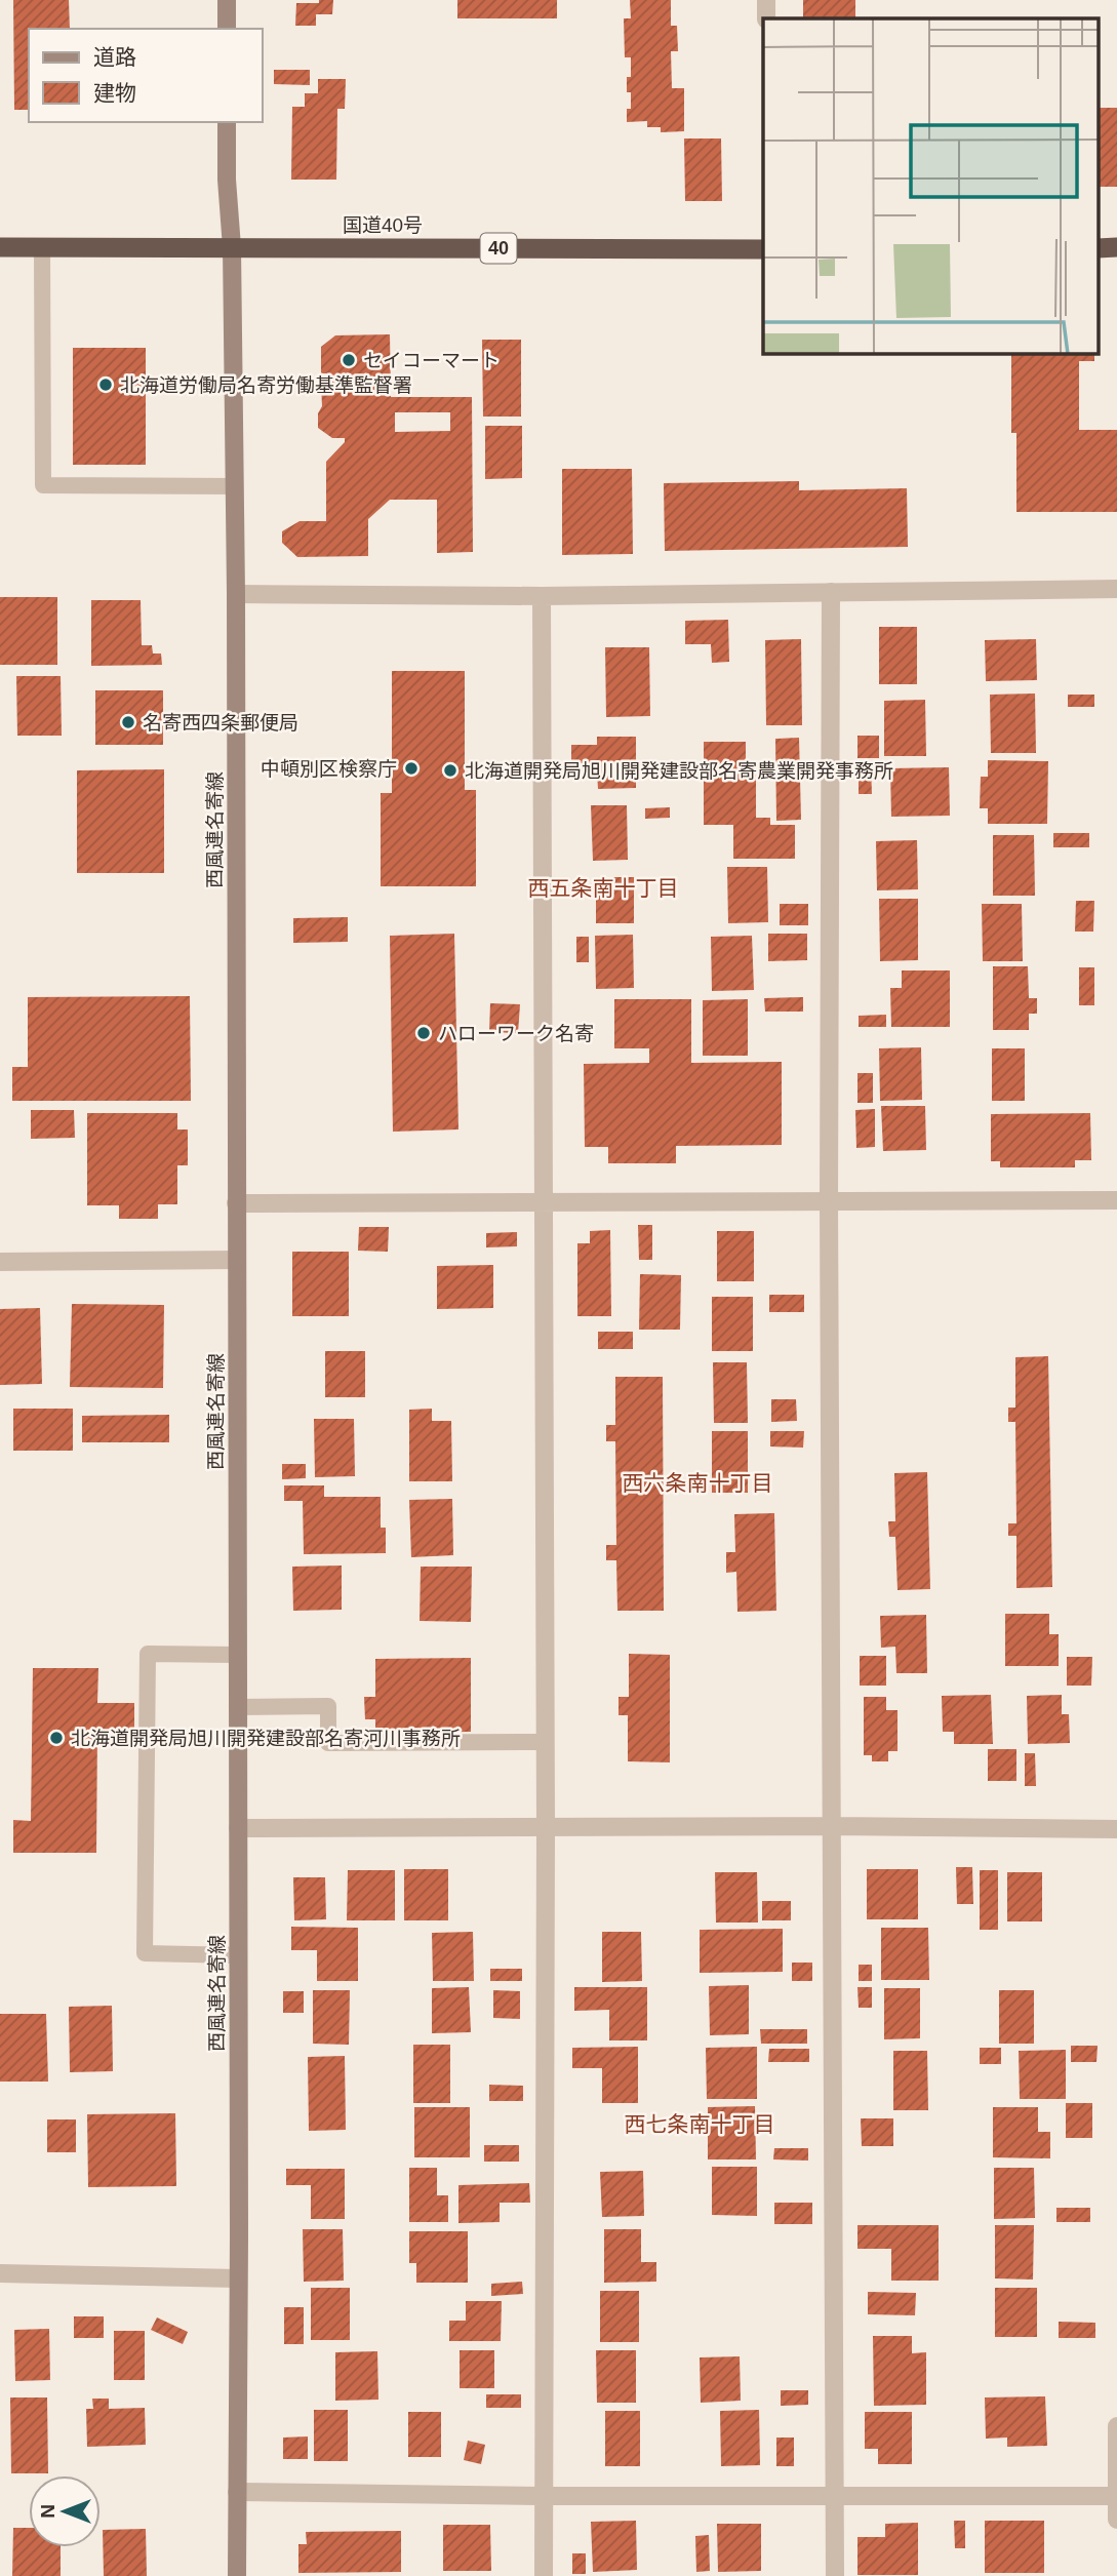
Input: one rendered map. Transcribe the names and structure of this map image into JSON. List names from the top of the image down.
{
  "streets": {
    "highway": ["国道40号", "40"],
    "main road": ["西風連名寄線"]
  },
  "crossings": [
    ["国道40号", "西風連名寄線"]
  ],
  "districts": ["西五条南十丁目", "西六条南十丁目", "西七条南十丁目"],
  "places": [
    "セイコーマート",
    "北海道労働局名寄労働基準監督署",
    "名寄西四条郵便局",
    "中頓別区検察庁",
    "北海道開発局旭川開発建設部名寄農業開発事務所",
    "ハローワーク名寄",
    "北海道開発局旭川開発建設部名寄河川事務所"
  ],
  "legend": ["道路", "建物"],
  "north": "left"
}
